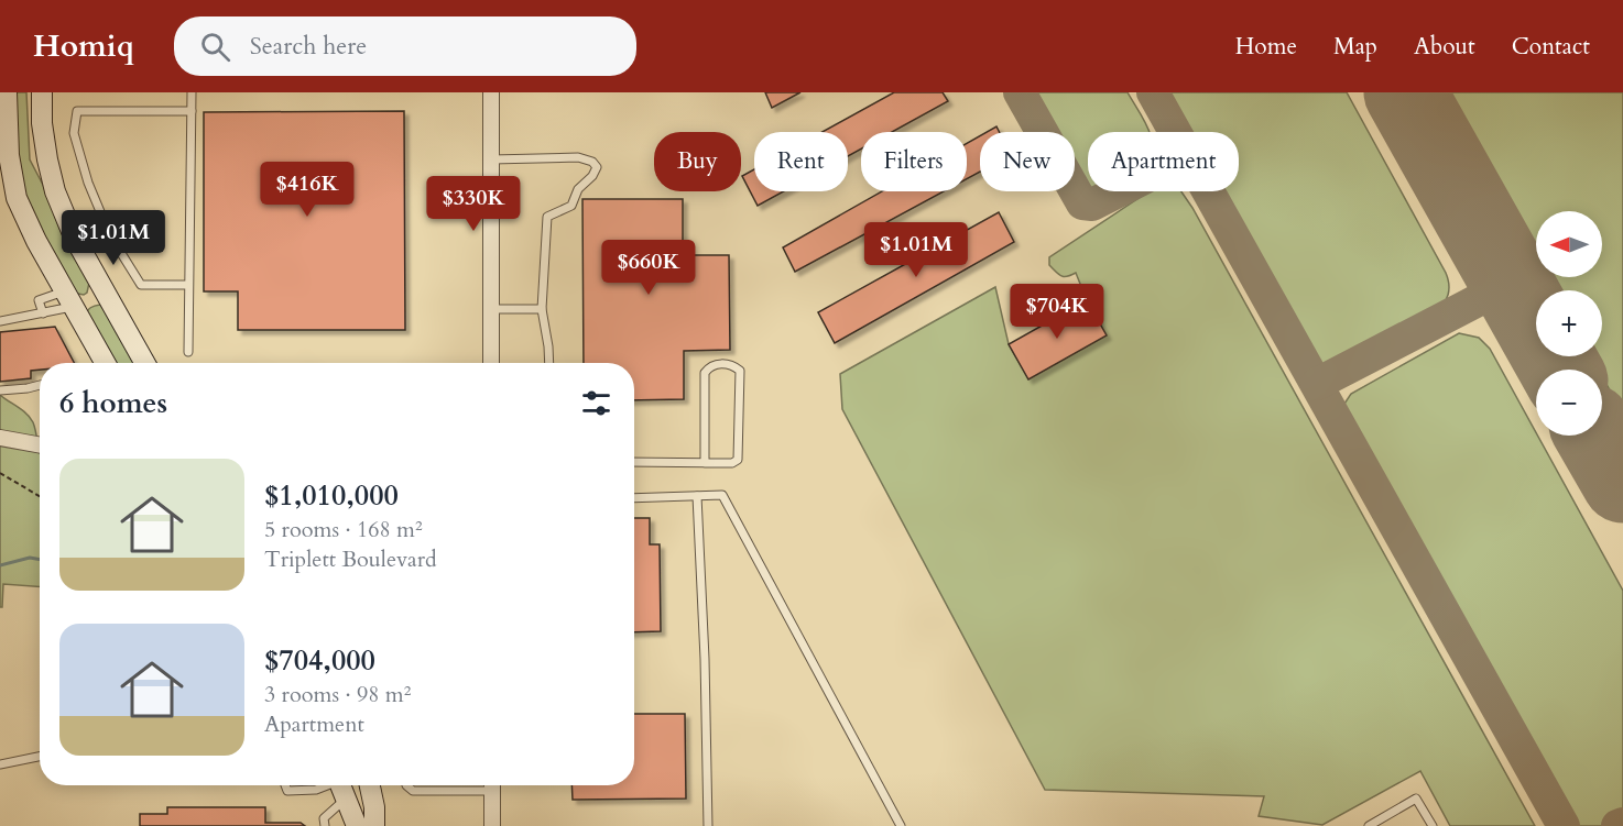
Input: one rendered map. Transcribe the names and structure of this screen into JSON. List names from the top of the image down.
{
  "north": "left",
  "page": {
    "header": "Homiq",
    "search": "Search here",
    "nav": [
      "Home",
      "Map",
      "About",
      "Contact"
    ],
    "chip": [
      "Buy",
      "Rent",
      "Filters",
      "New",
      "Apartment"
    ],
    "price": [
      "$416K",
      "$330K",
      "$1.01M",
      "$1.01M",
      "$660K",
      "$704K"
    ],
    "map_buttons": ["+", "−"],
    "heading": "6 homes",
    "list": [
      {
        "name": "$1,010,000",
        "note": "5 rooms · 168 m² · Triplett Boulevard"
      },
      {
        "name": "$704,000",
        "note": "3 rooms · 98 m² · Apartment"
      }
    ]
  }
}
